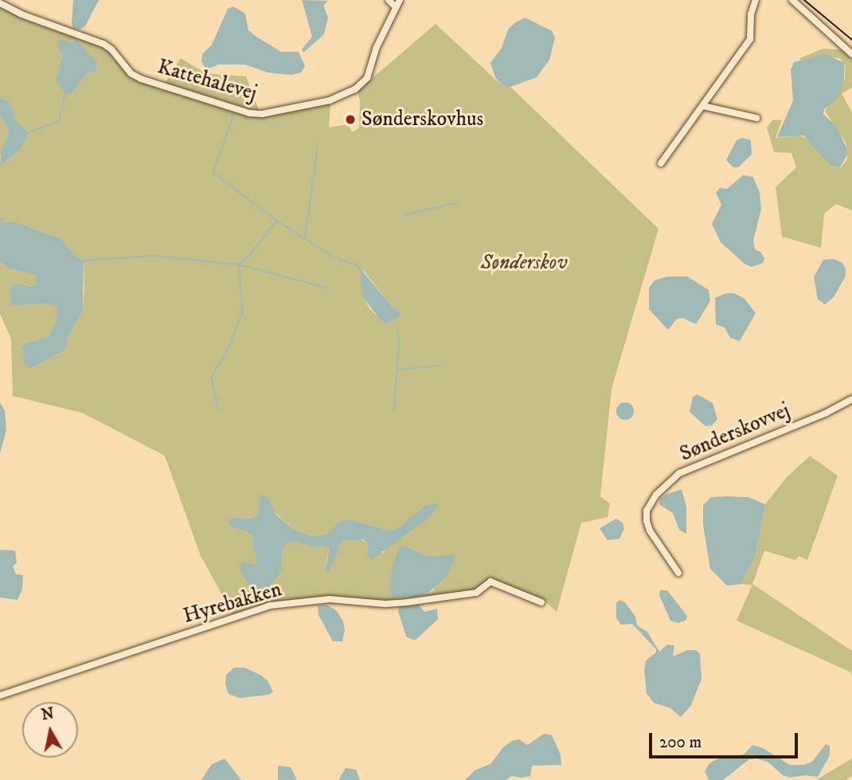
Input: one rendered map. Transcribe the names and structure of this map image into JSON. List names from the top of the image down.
{
  "streets": {
    "street": ["Kattehalevej", "Sønderskovvej", "Hyrebakken"]
  },
  "parks": ["Sønderskov"],
  "places": ["Sønderskovhus"],
  "scale_bar": "200 m",
  "north": "top"
}
